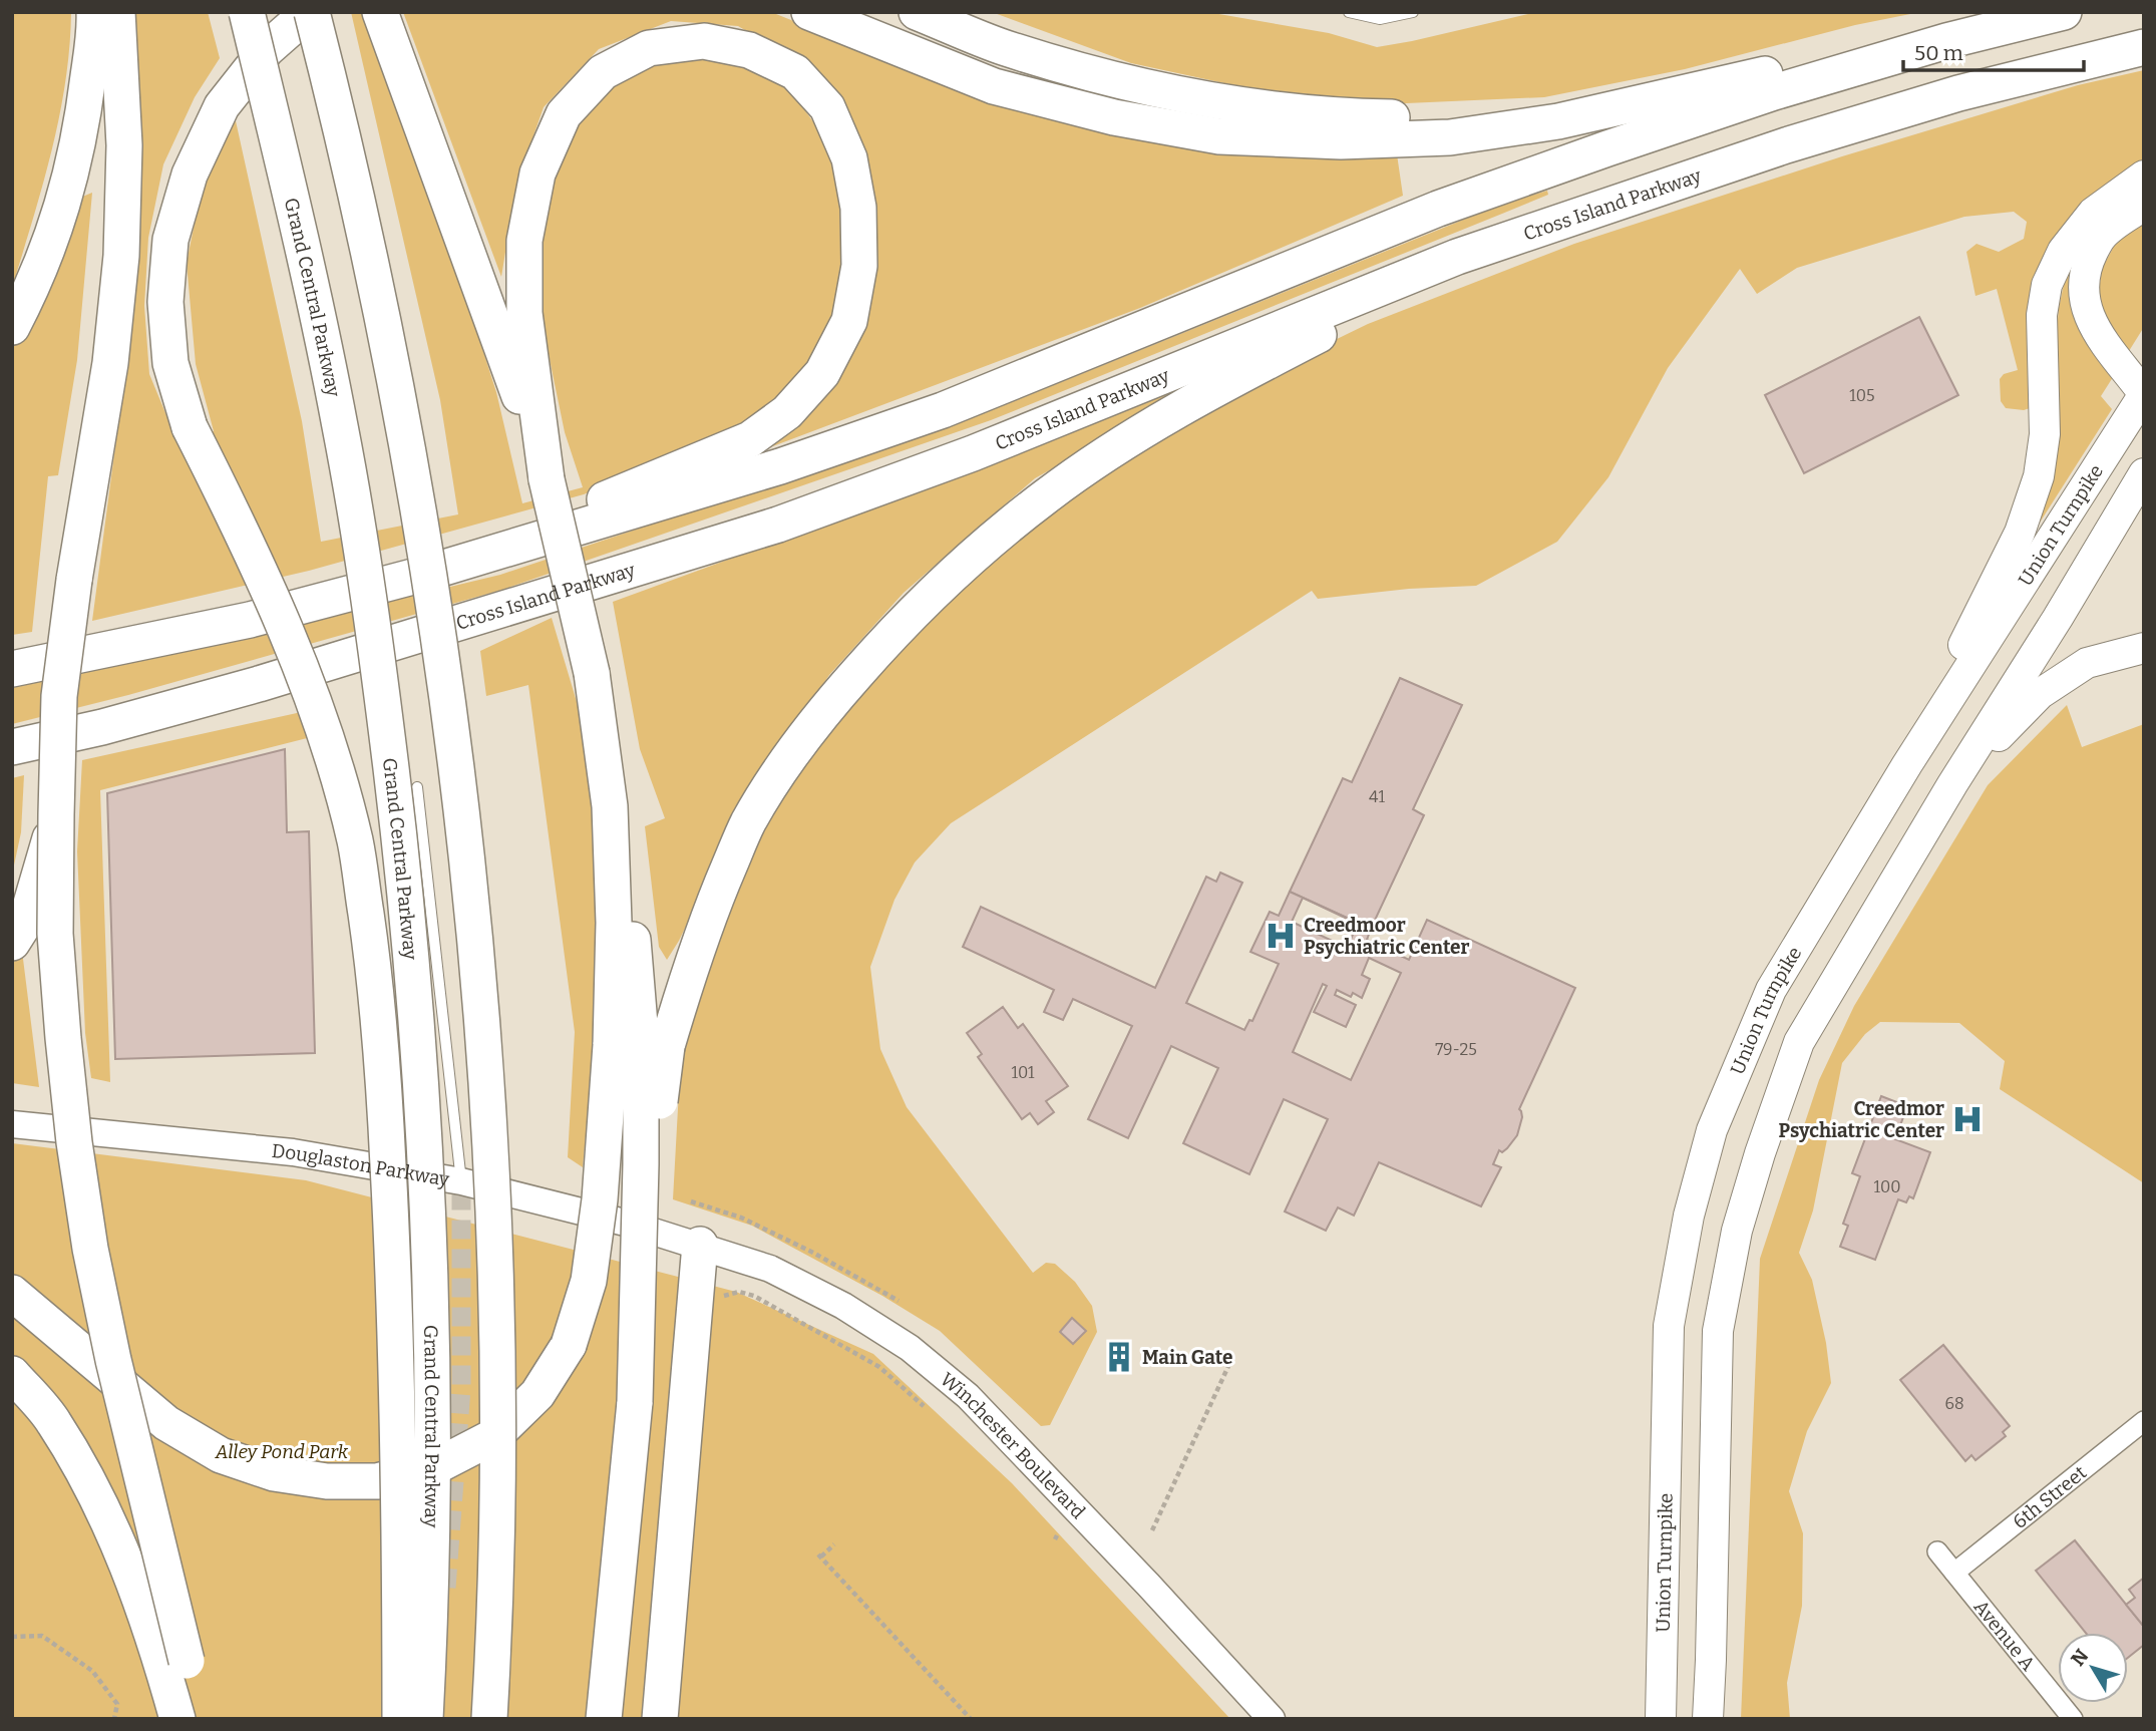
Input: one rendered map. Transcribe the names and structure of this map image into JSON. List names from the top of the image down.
{
  "streets": {
    "highway": ["Cross Island Parkway", "Grand Central Parkway"],
    "main road": ["Union Turnpike", "Douglaston Parkway", "Winchester Boulevard"],
    "street": ["6th Street", "Avenue A"]
  },
  "crossings": [
    ["Douglaston Parkway", "Winchester Boulevard"],
    ["6th Street", "Avenue A"]
  ],
  "parks": ["Alley Pond Park"],
  "places": {
    "hospital": ["Creedmoor Psychiatric Center", "Creedmor Psychiatric Center"],
    "building": ["Main Gate"]
  },
  "house_numbers": [
    "105",
    "41",
    "79-25",
    "101",
    "100",
    "68"
  ],
  "scale_bar": "50 m",
  "north": "top left"
}
